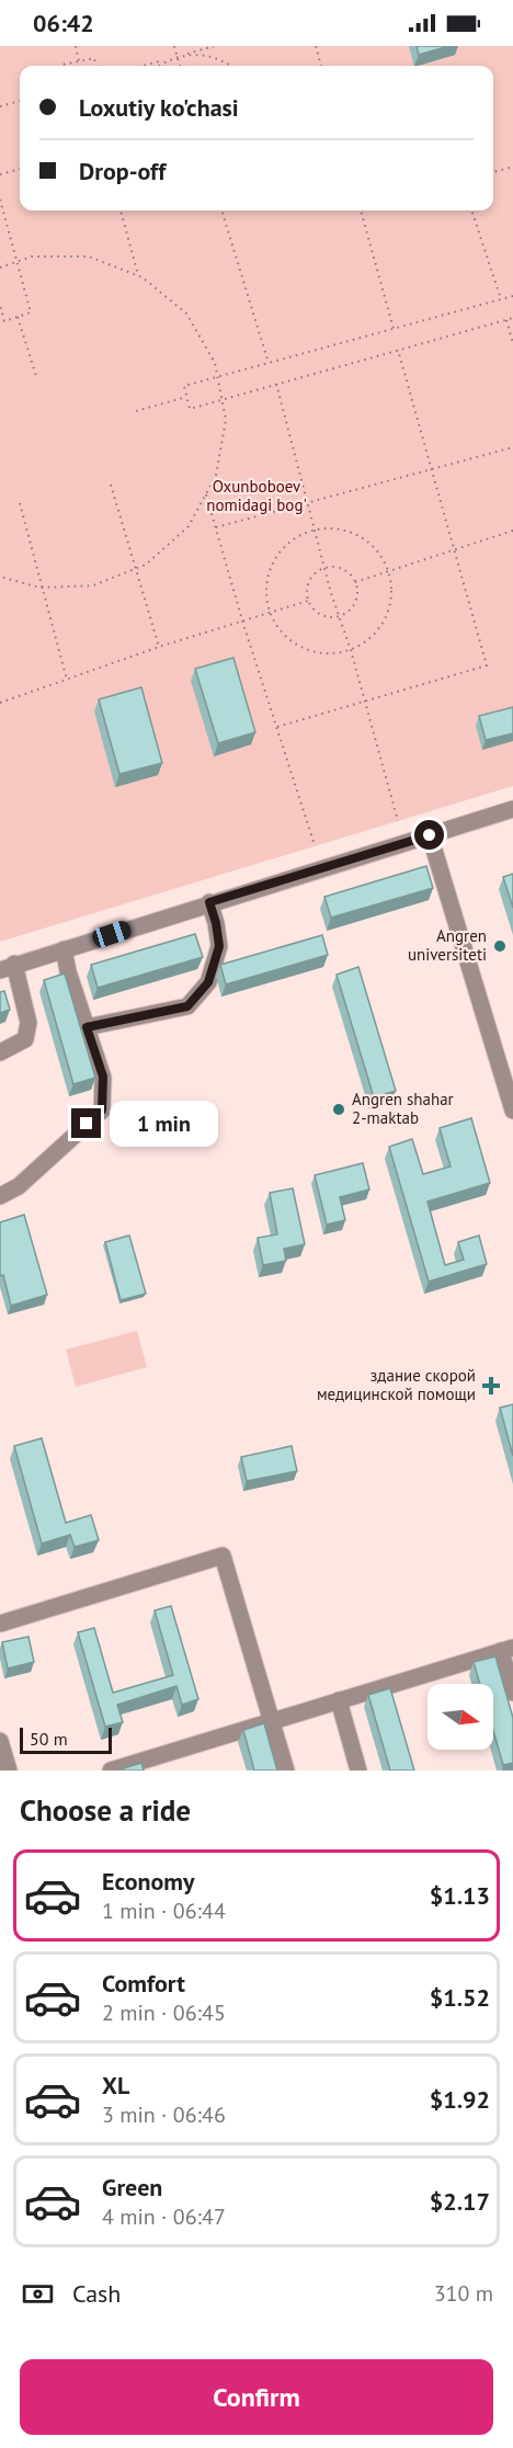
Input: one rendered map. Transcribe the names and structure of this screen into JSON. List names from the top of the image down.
{
  "parks": ["Oxunboboev nomidagi bog'"],
  "places": {
    "other": ["Angren universiteti", "Angren shahar 2-maktab"],
    "health": ["здание скорой медицинской помощи"]
  },
  "scale_bar": "50 m",
  "north": "right",
  "page": {
    "status": "06:42",
    "banner": ["Loxutiy ko'chasi", "Drop-off"],
    "bubble": "1 min",
    "scale": "50 m",
    "heading": "Choose a ride",
    "list": [
      {
        "name": "Economy",
        "note": "1 min · 06:44",
        "value": "$1.13"
      },
      {
        "name": "Comfort",
        "note": "2 min · 06:45",
        "value": "$1.52"
      },
      {
        "name": "XL",
        "note": "3 min · 06:46",
        "value": "$1.92"
      },
      {
        "name": "Green",
        "note": "4 min · 06:47",
        "value": "$2.17"
      }
    ],
    "pay": ["Cash", "310 m"],
    "buttons": "Confirm"
  }
}
